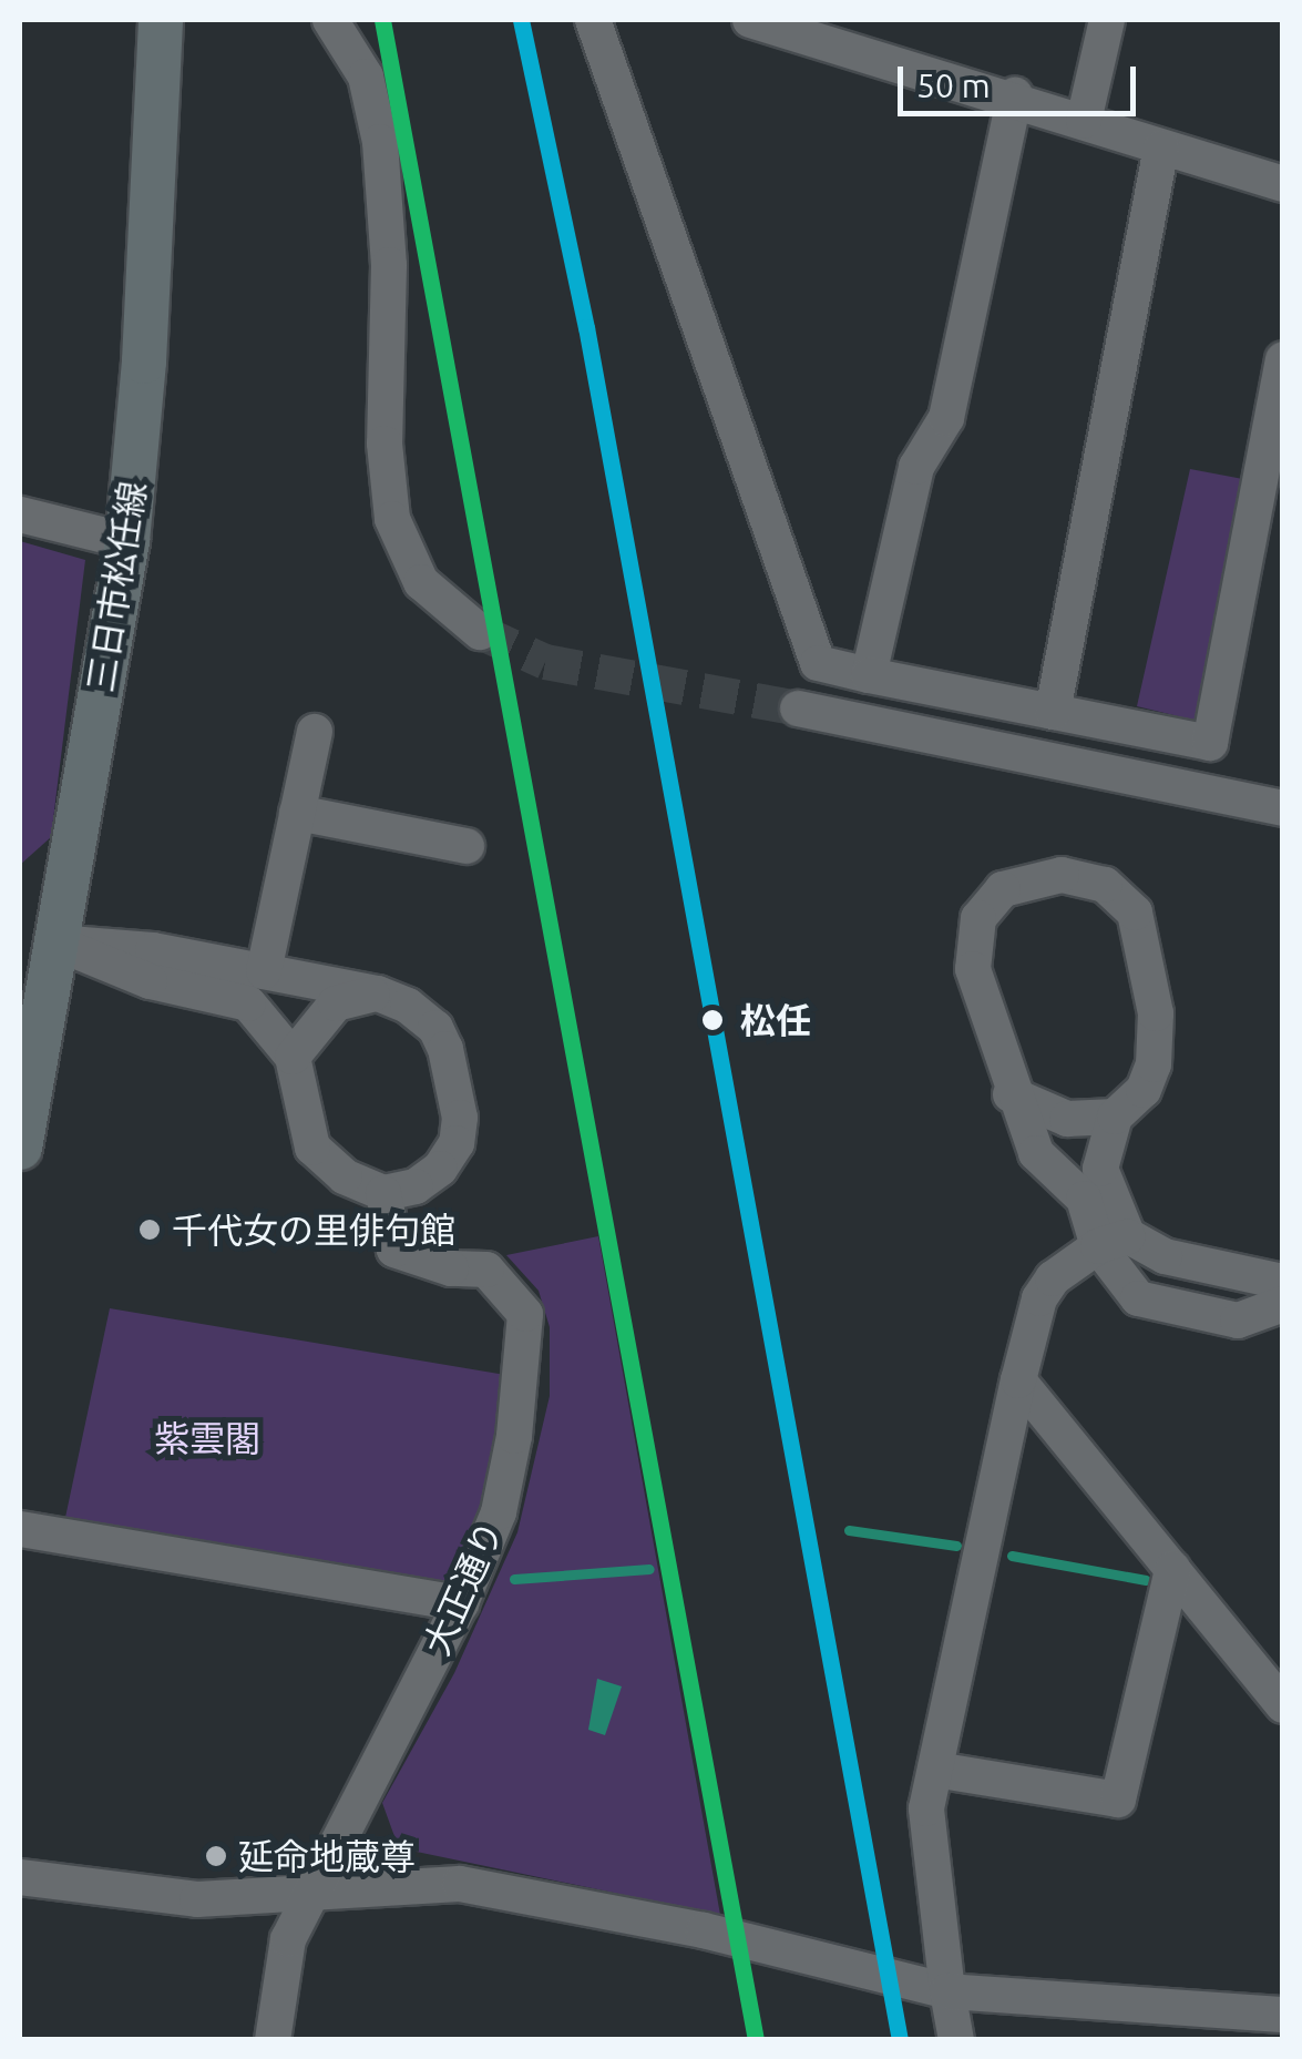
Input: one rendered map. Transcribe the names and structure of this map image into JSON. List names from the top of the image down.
{
  "streets": {
    "main road": ["三日市松任線"],
    "street": ["大正通り"]
  },
  "parks": ["紫雲閣"],
  "places": ["松任", "千代女の里俳句館", "延命地蔵尊"],
  "scale_bar": "50 m"
}
